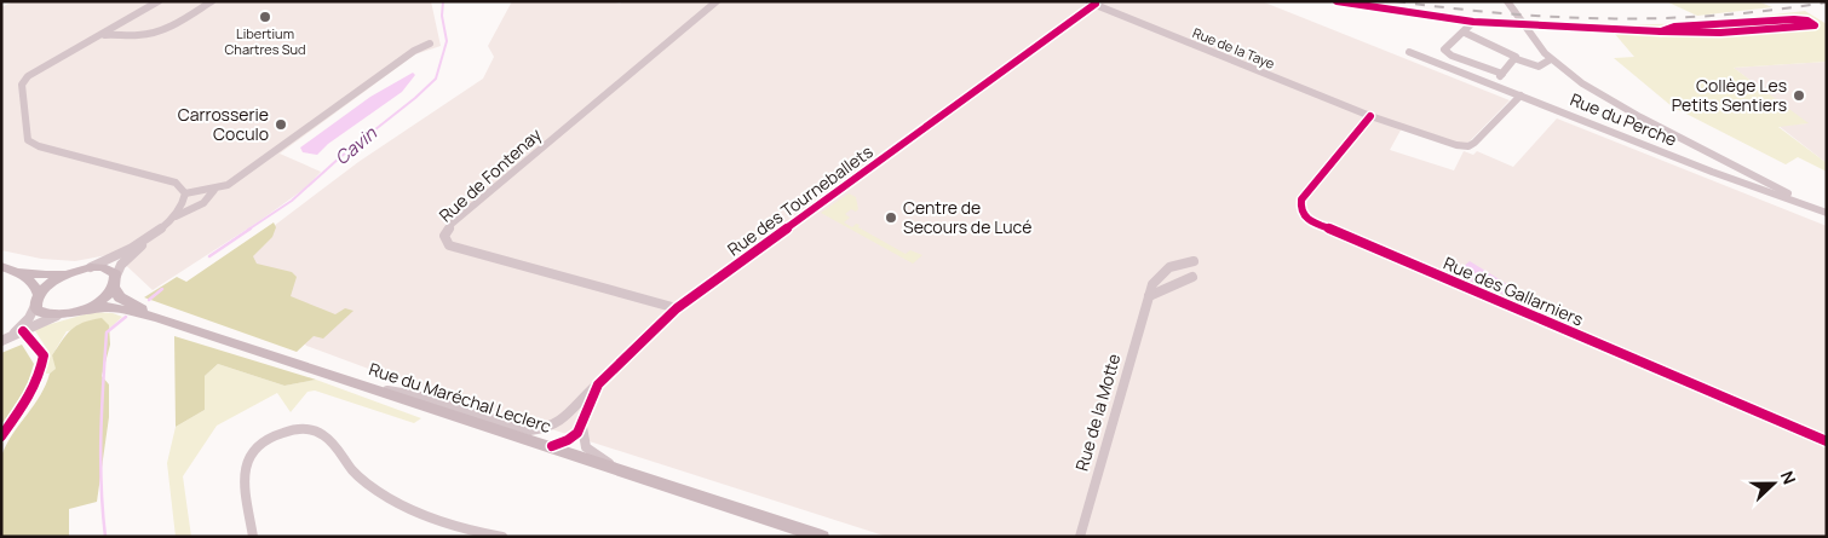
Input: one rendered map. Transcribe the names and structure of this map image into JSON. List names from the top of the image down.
{
  "streets": {
    "main road": ["Rue du Maréchal Leclerc"],
    "street": [
      "Rue de la Taye",
      "Rue du Perche",
      "Rue de Fontenay",
      "Rue des Tourneballets",
      "Rue des Gallarniers",
      "Rue de la Motte"
    ]
  },
  "crossings": [
    ["Rue de la Taye", "Rue du Perche"],
    ["Rue de la Taye", "Rue des Tourneballets"],
    ["Rue de la Taye", "Rue des Gallarniers"],
    ["Rue de Fontenay", "Rue des Tourneballets"],
    ["Rue des Tourneballets", "Rue du Maréchal Leclerc"]
  ],
  "water": ["Cavin"],
  "places": [
    "Libertium Chartres Sud",
    "Collège Les Petits Sentiers",
    "Carrosserie Coculo",
    "Centre de Secours de Lucé"
  ],
  "north": "right"
}
